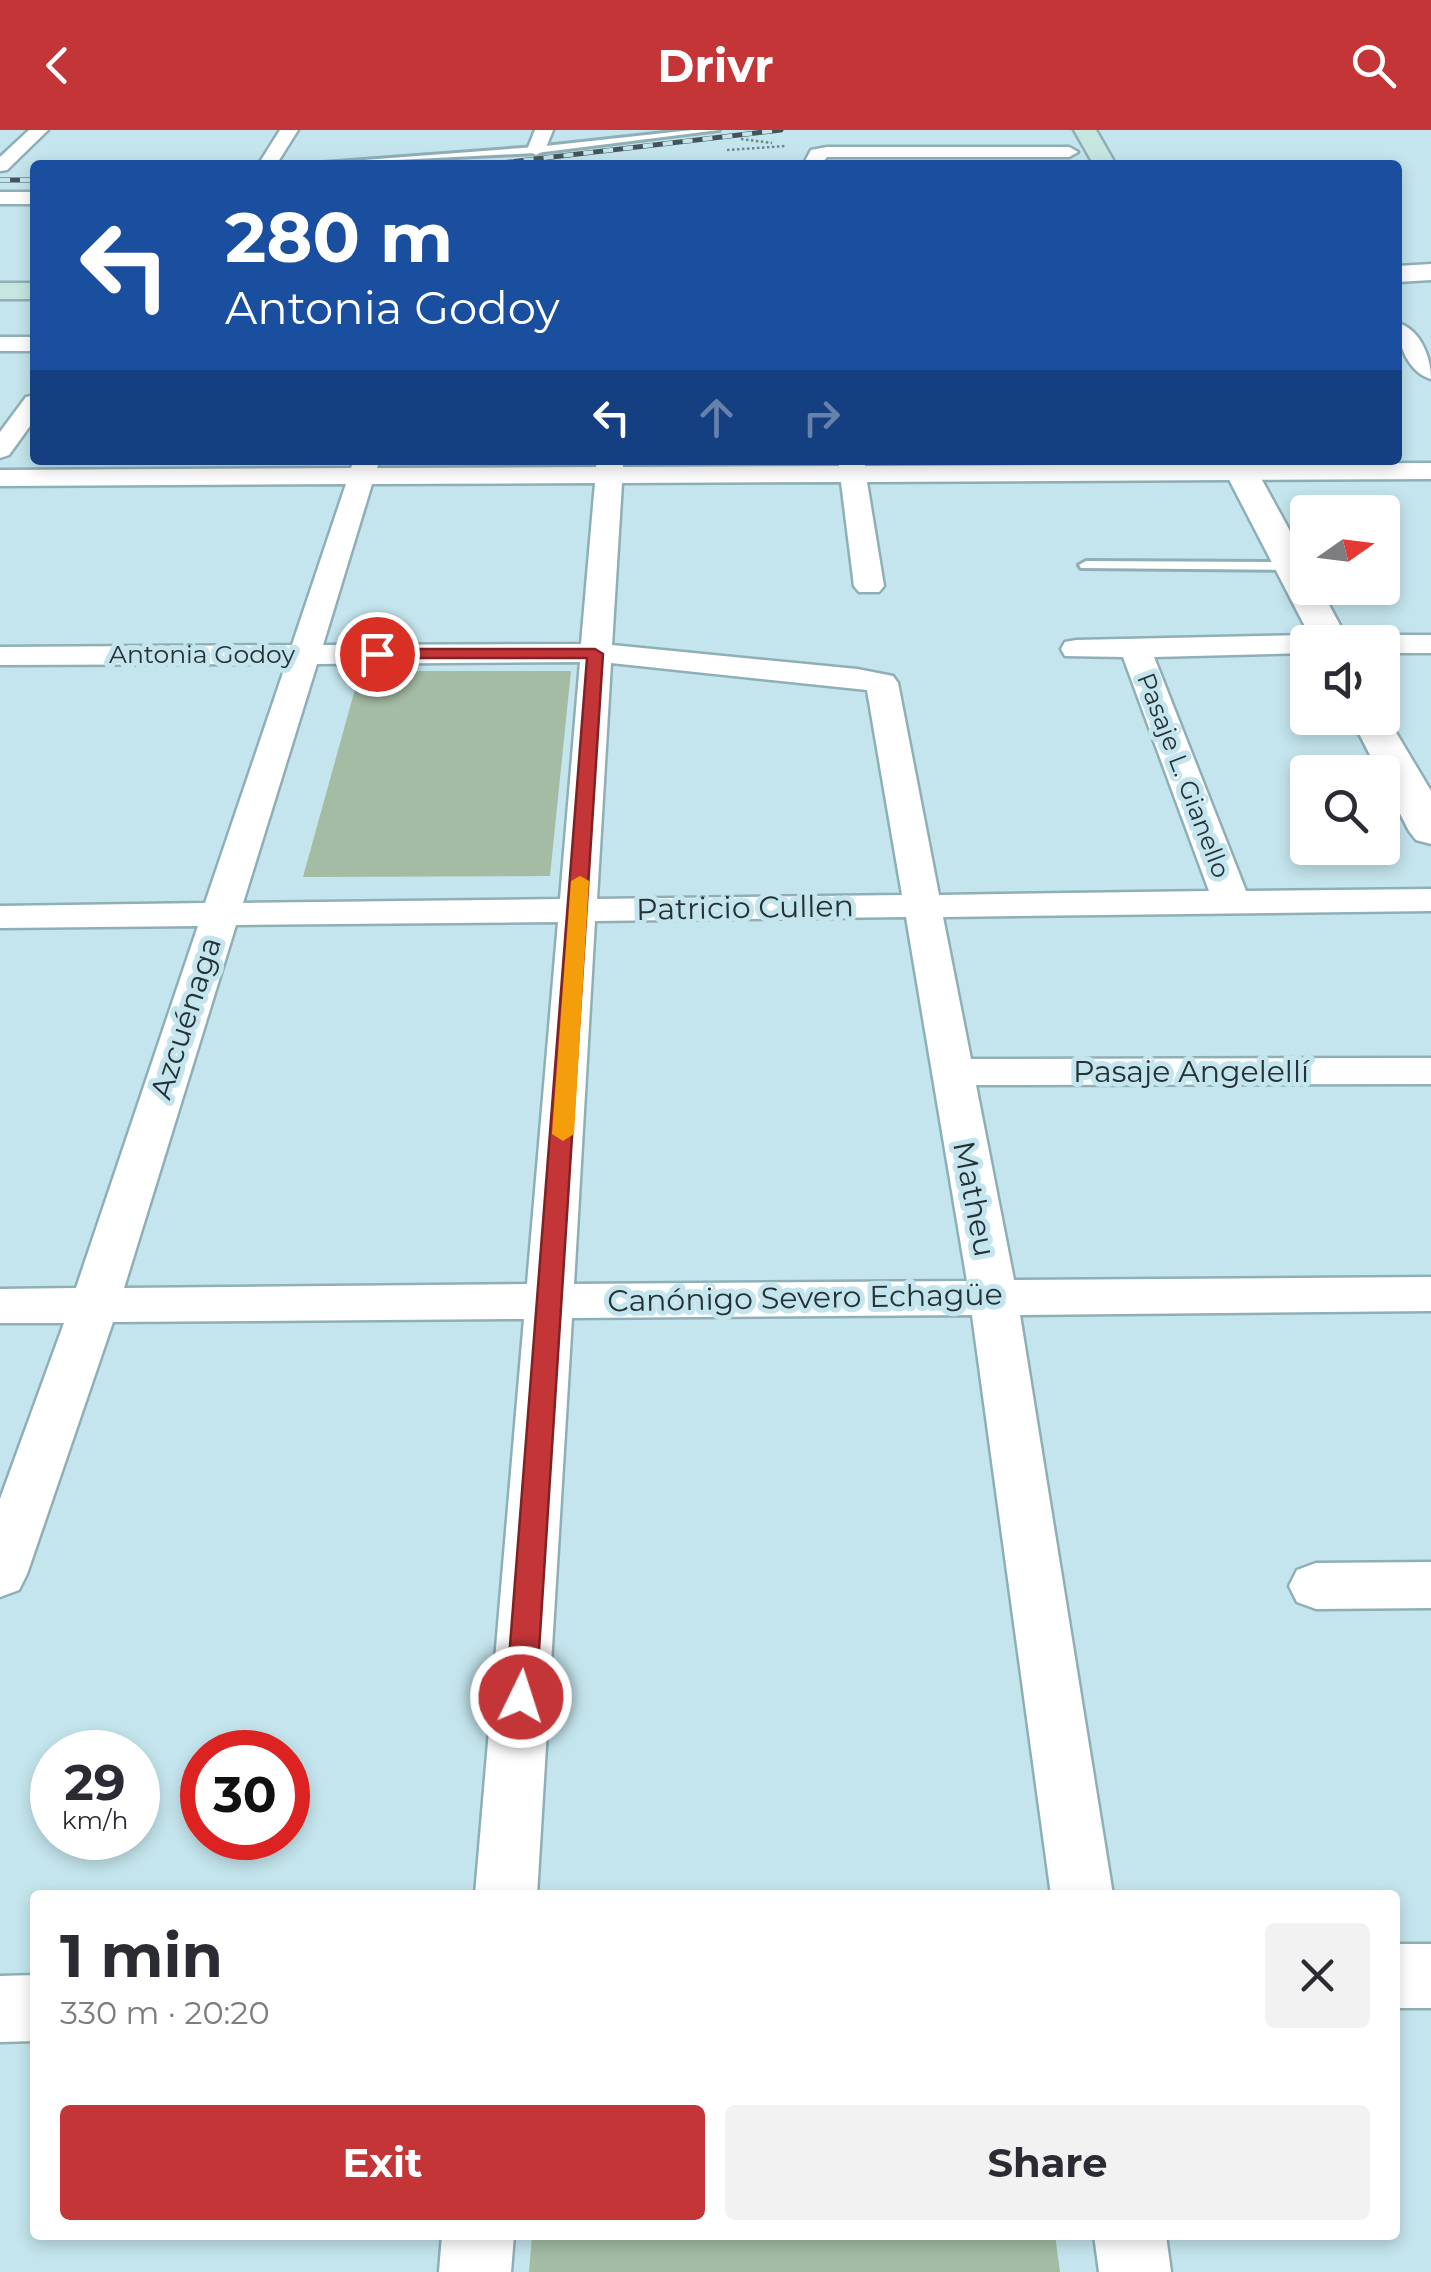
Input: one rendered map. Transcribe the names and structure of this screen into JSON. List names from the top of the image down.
{
  "streets": {
    "street": [
      "Antonia Godoy",
      "Pasaje L. Gianello",
      "Patricio Cullen",
      "Azcuénaga",
      "Pasaje Angelellí",
      "Matheu",
      "Canónigo Severo Echagüe"
    ]
  },
  "crossings": [
    ["Antonia Godoy", "Azcuénaga"],
    ["Antonia Godoy", "Matheu"],
    ["Pasaje L. Gianello", "Patricio Cullen"],
    ["Patricio Cullen", "Azcuénaga"],
    ["Patricio Cullen", "Matheu"],
    ["Azcuénaga", "Canónigo Severo Echagüe"],
    ["Pasaje Angelellí", "Matheu"],
    ["Matheu", "Canónigo Severo Echagüe"]
  ],
  "north": "right",
  "page": {
    "header": "Drivr",
    "turn": ["280 m", "Antonia Godoy"],
    "speed": "29 km/h",
    "limit": "30",
    "heading": ["1 min", "330 m · 20:20"],
    "buttons": ["Exit", "Share"]
  }
}
